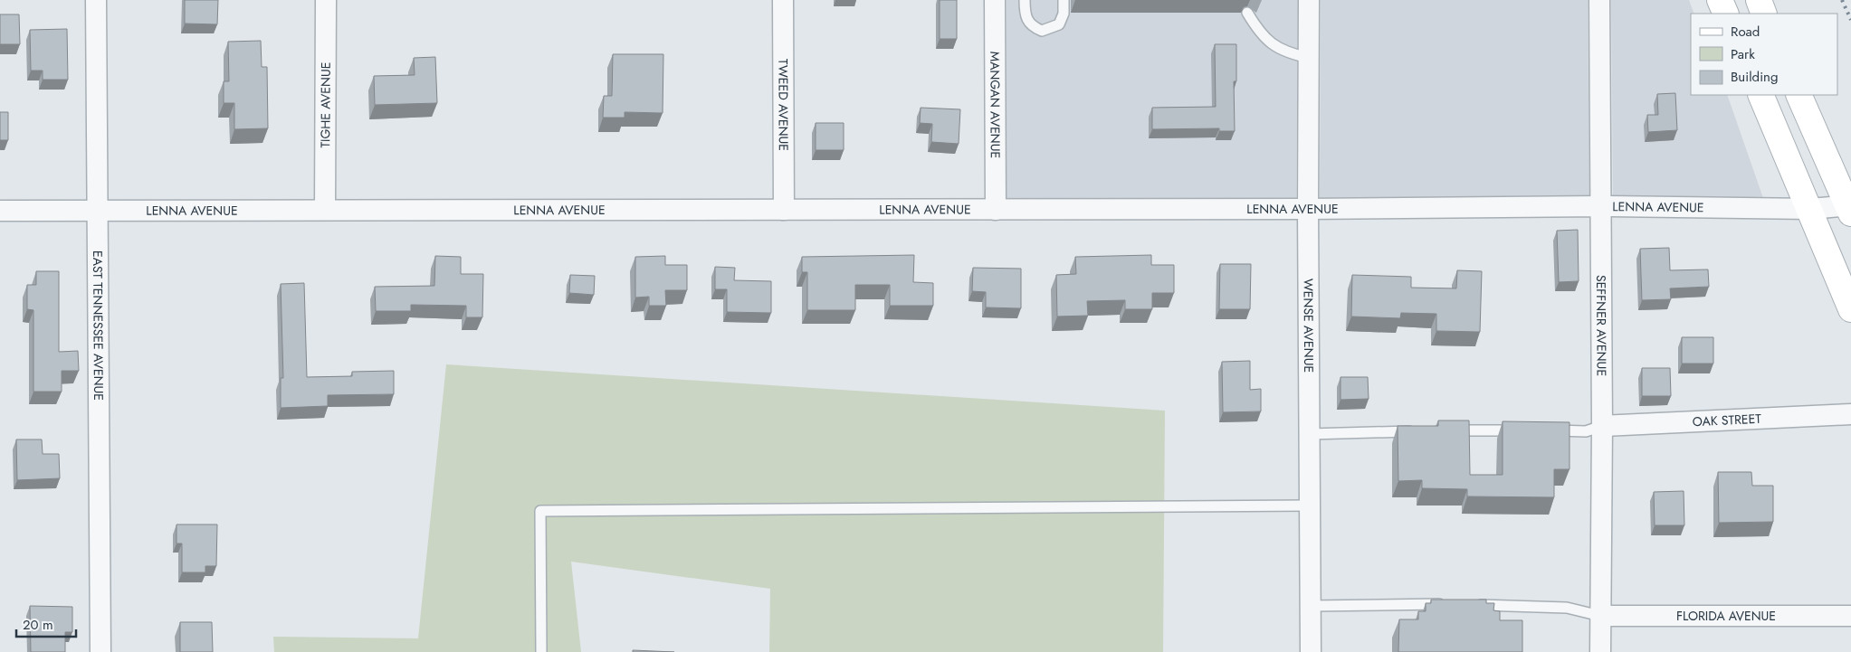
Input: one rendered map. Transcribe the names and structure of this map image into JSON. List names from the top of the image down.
{
  "streets": {
    "street": [
      "TIGHE AVENUE",
      "TWEED AVENUE",
      "MANGAN AVENUE",
      "LENNA AVENUE",
      "WENSE AVENUE",
      "SEFFNER AVENUE",
      "EAST TENNESSEE AVENUE",
      "OAK STREET",
      "FLORIDA AVENUE"
    ]
  },
  "crossings": [
    ["TIGHE AVENUE", "LENNA AVENUE"],
    ["TWEED AVENUE", "LENNA AVENUE"],
    ["MANGAN AVENUE", "LENNA AVENUE"],
    ["LENNA AVENUE", "WENSE AVENUE"],
    ["LENNA AVENUE", "SEFFNER AVENUE"],
    ["LENNA AVENUE", "EAST TENNESSEE AVENUE"],
    ["SEFFNER AVENUE", "OAK STREET"],
    ["SEFFNER AVENUE", "FLORIDA AVENUE"]
  ],
  "legend": ["Road", "Park", "Building"],
  "scale_bar": "20 m"
}
